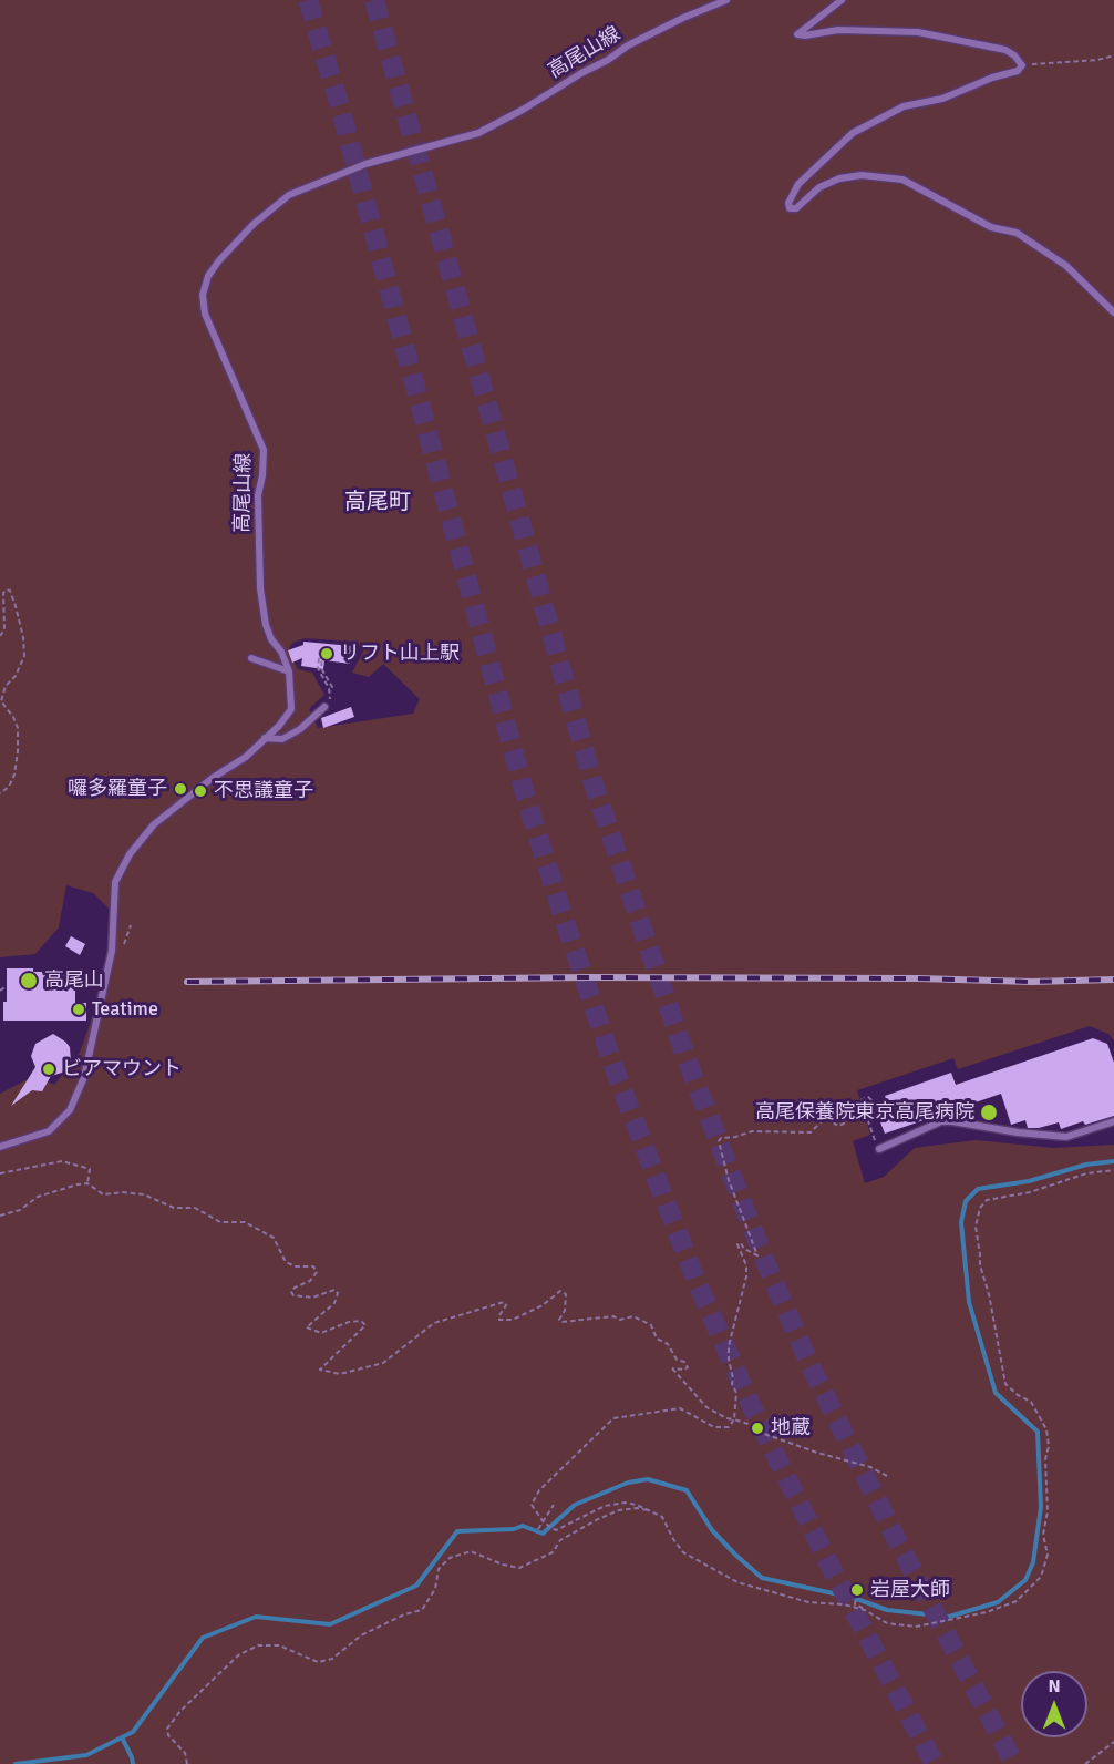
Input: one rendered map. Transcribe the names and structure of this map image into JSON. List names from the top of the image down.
{
  "streets": {
    "lane": ["高尾山線"]
  },
  "districts": ["高尾町"],
  "places": [
    "リフト山上駅",
    "囉多羅童子",
    "不思議童子",
    "高尾山",
    "Teatime",
    "ビアマウント",
    "高尾保養院東京高尾病院",
    "地蔵",
    "岩屋大師"
  ],
  "north": "top"
}
